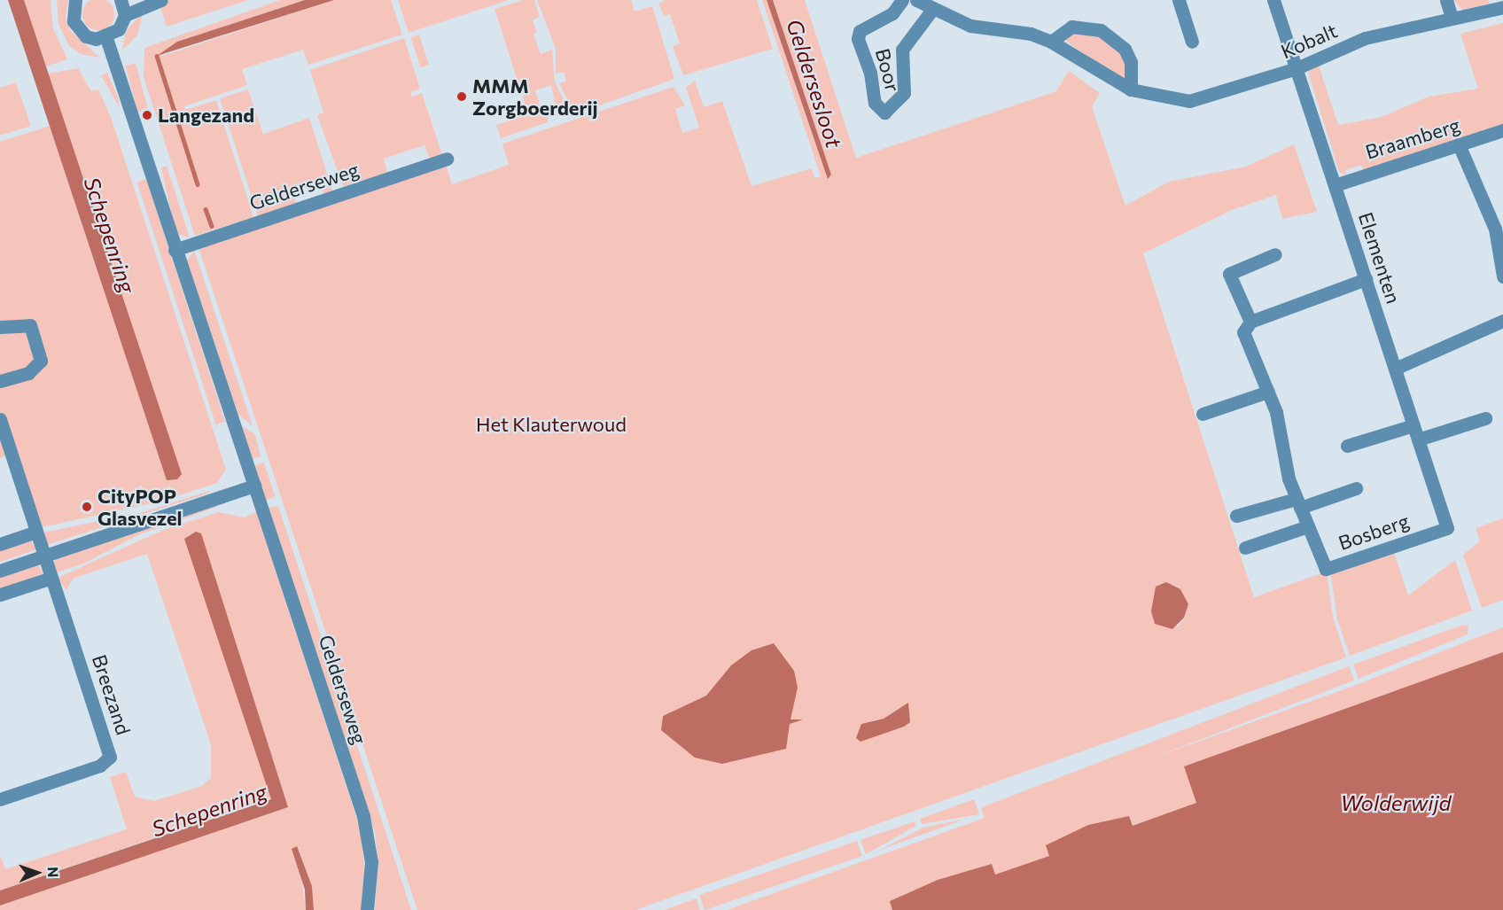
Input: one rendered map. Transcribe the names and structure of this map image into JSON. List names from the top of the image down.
{
  "streets": {
    "street": [
      "Kobalt",
      "Boor",
      "Braamberg",
      "Gelderseweg",
      "Elementen",
      "Bosberg",
      "Breezand"
    ]
  },
  "crossings": [
    ["Kobalt", "Boor"],
    ["Kobalt", "Elementen"],
    ["Braamberg", "Elementen"],
    ["Elementen", "Bosberg"]
  ],
  "water": ["Geldersesloot", "Schepenring", "Wolderwijd"],
  "parks": ["Het Klauterwoud"],
  "places": ["MMM Zorgboerderij", "Langezand", "CityPOP Glasvezel"],
  "north": "right"
}
